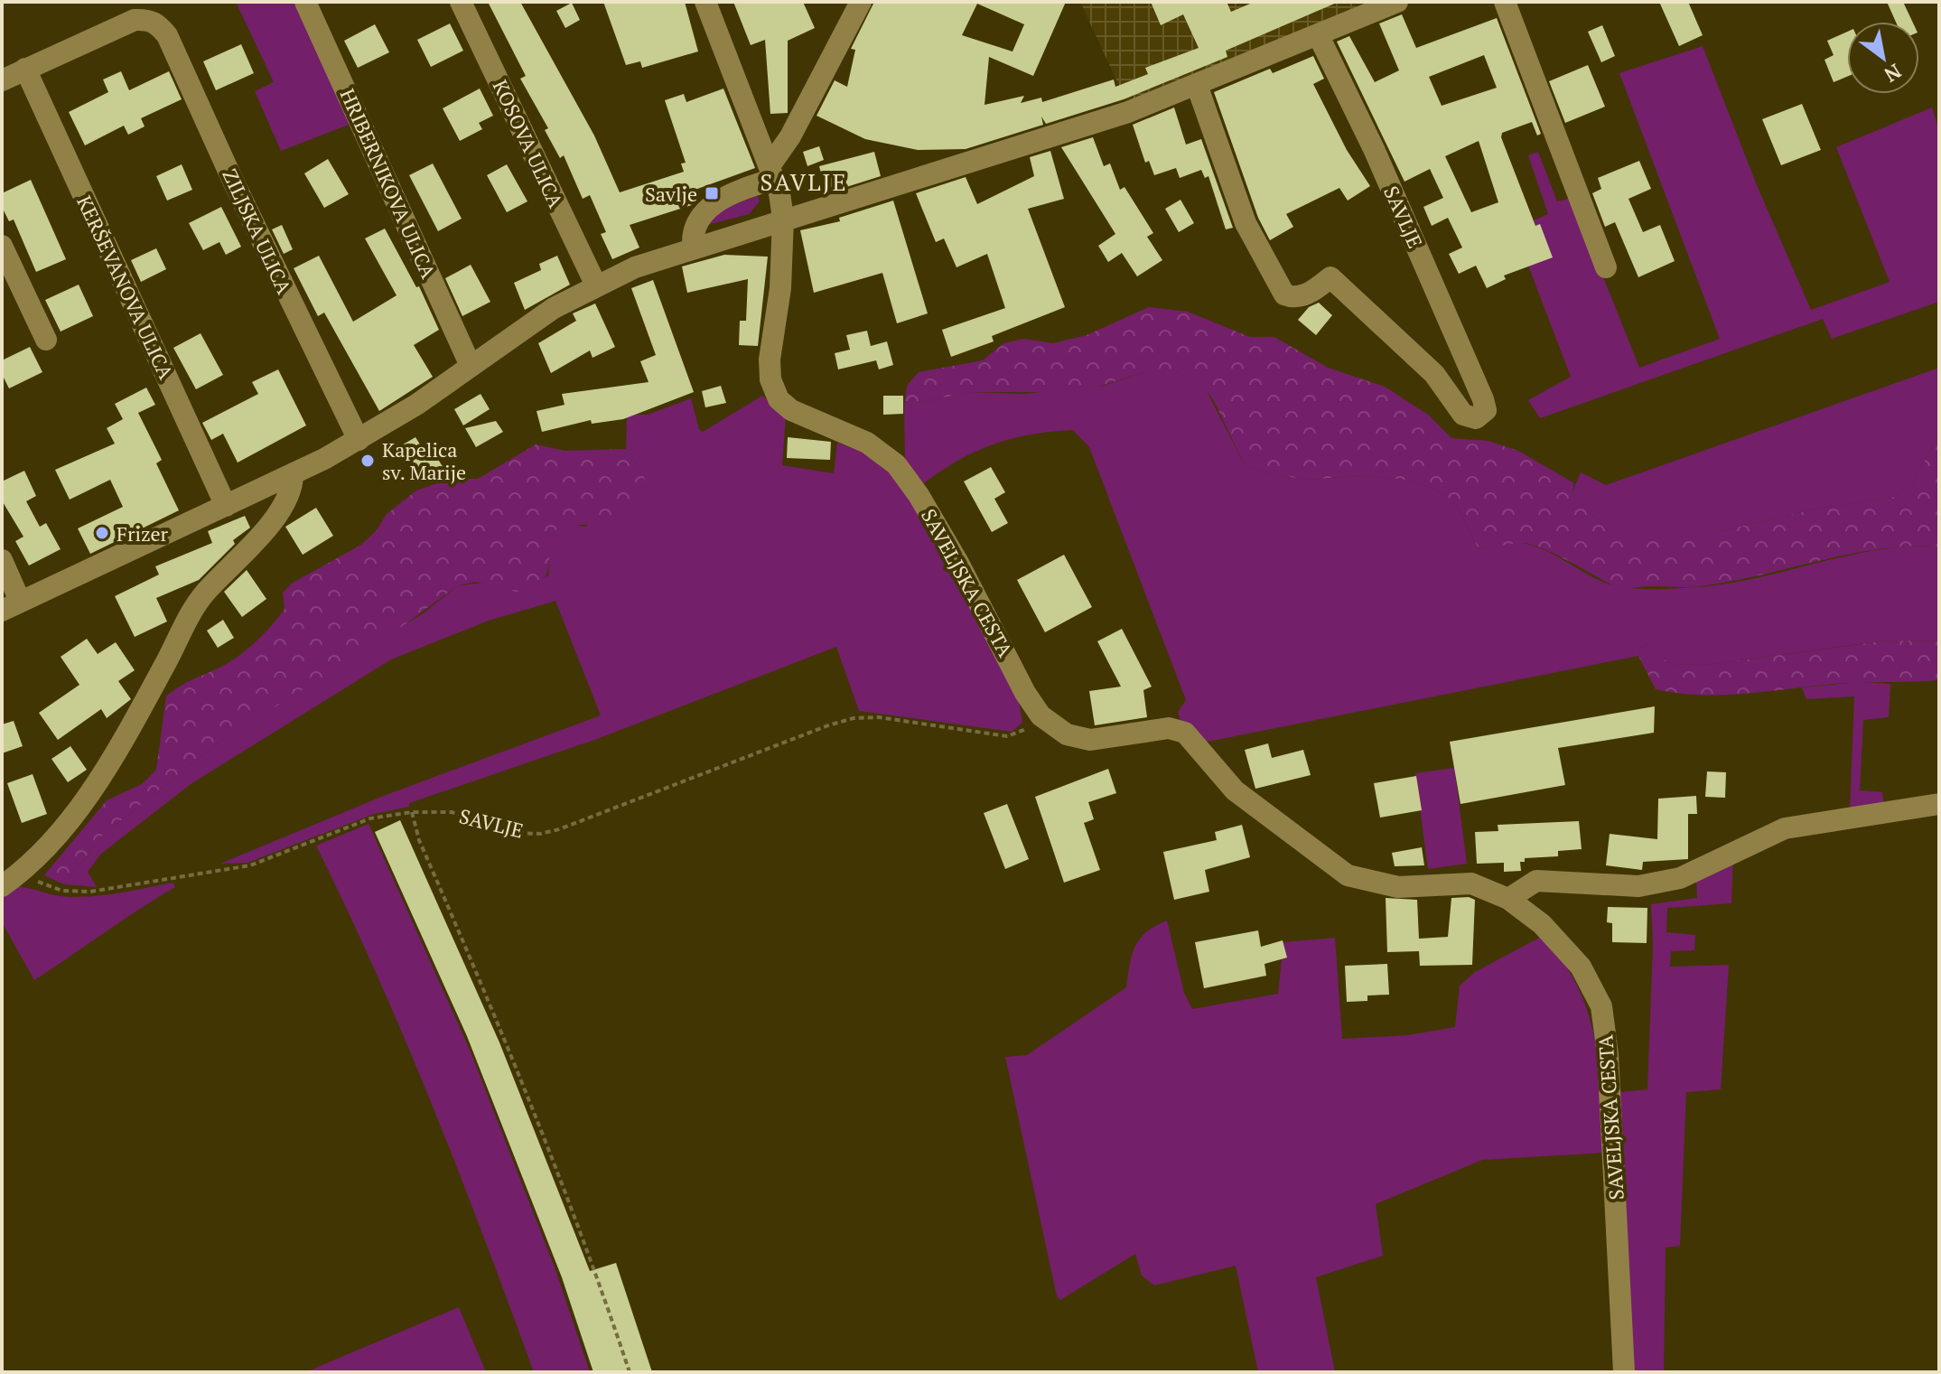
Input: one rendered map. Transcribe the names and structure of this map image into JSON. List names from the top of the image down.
{
  "streets": {
    "street": [
      "KOSOVA ULICA",
      "HRIBERNIKOVA ULICA",
      "SAVLJE",
      "ZILJSKA ULICA",
      "KERŠEVANOVA ULICA",
      "SAVELJSKA CESTA"
    ]
  },
  "crossings": [
    ["SAVLJE", "SAVELJSKA CESTA"],
    ["ZILJSKA ULICA", "KERŠEVANOVA ULICA"]
  ],
  "districts": ["SAVLJE"],
  "places": {
    "transit": ["Savlje"],
    "other": ["Kapelica sv. Marije", "Frizer"]
  },
  "north": "bottom right"
}
